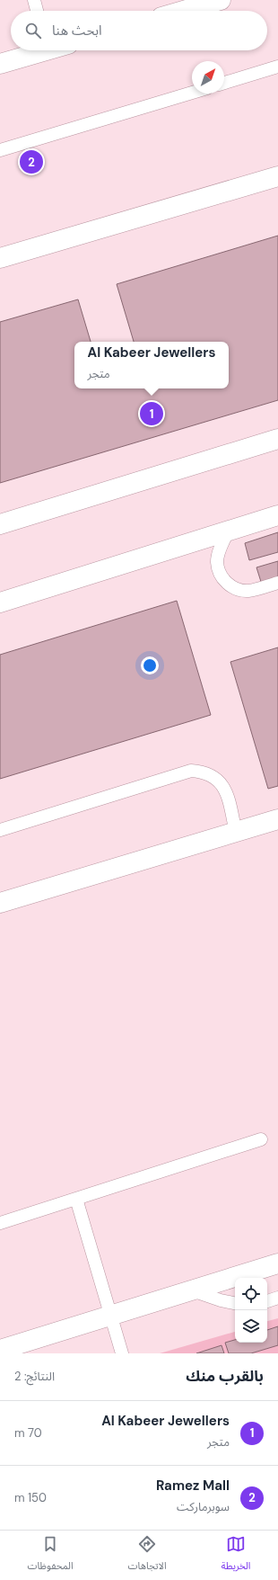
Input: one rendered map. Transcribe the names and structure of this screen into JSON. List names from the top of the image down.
{
  "north": "top right",
  "page": {
    "search": "ابحث هنا",
    "pins": ["2", "1"],
    "popup": ["Al Kabeer Jewellers", "متجر"],
    "heading": ["بالقرب منك", "النتائج: 2"],
    "list": [
      {
        "mark": "1",
        "name": "Al Kabeer Jewellers",
        "note": "متجر",
        "value": "70 m"
      },
      {
        "mark": "2",
        "name": "Ramez Mall",
        "note": "سوبرماركت",
        "value": "150 m"
      }
    ],
    "nav": ["الخريطة", "الاتجاهات", "المحفوظات"]
  }
}
